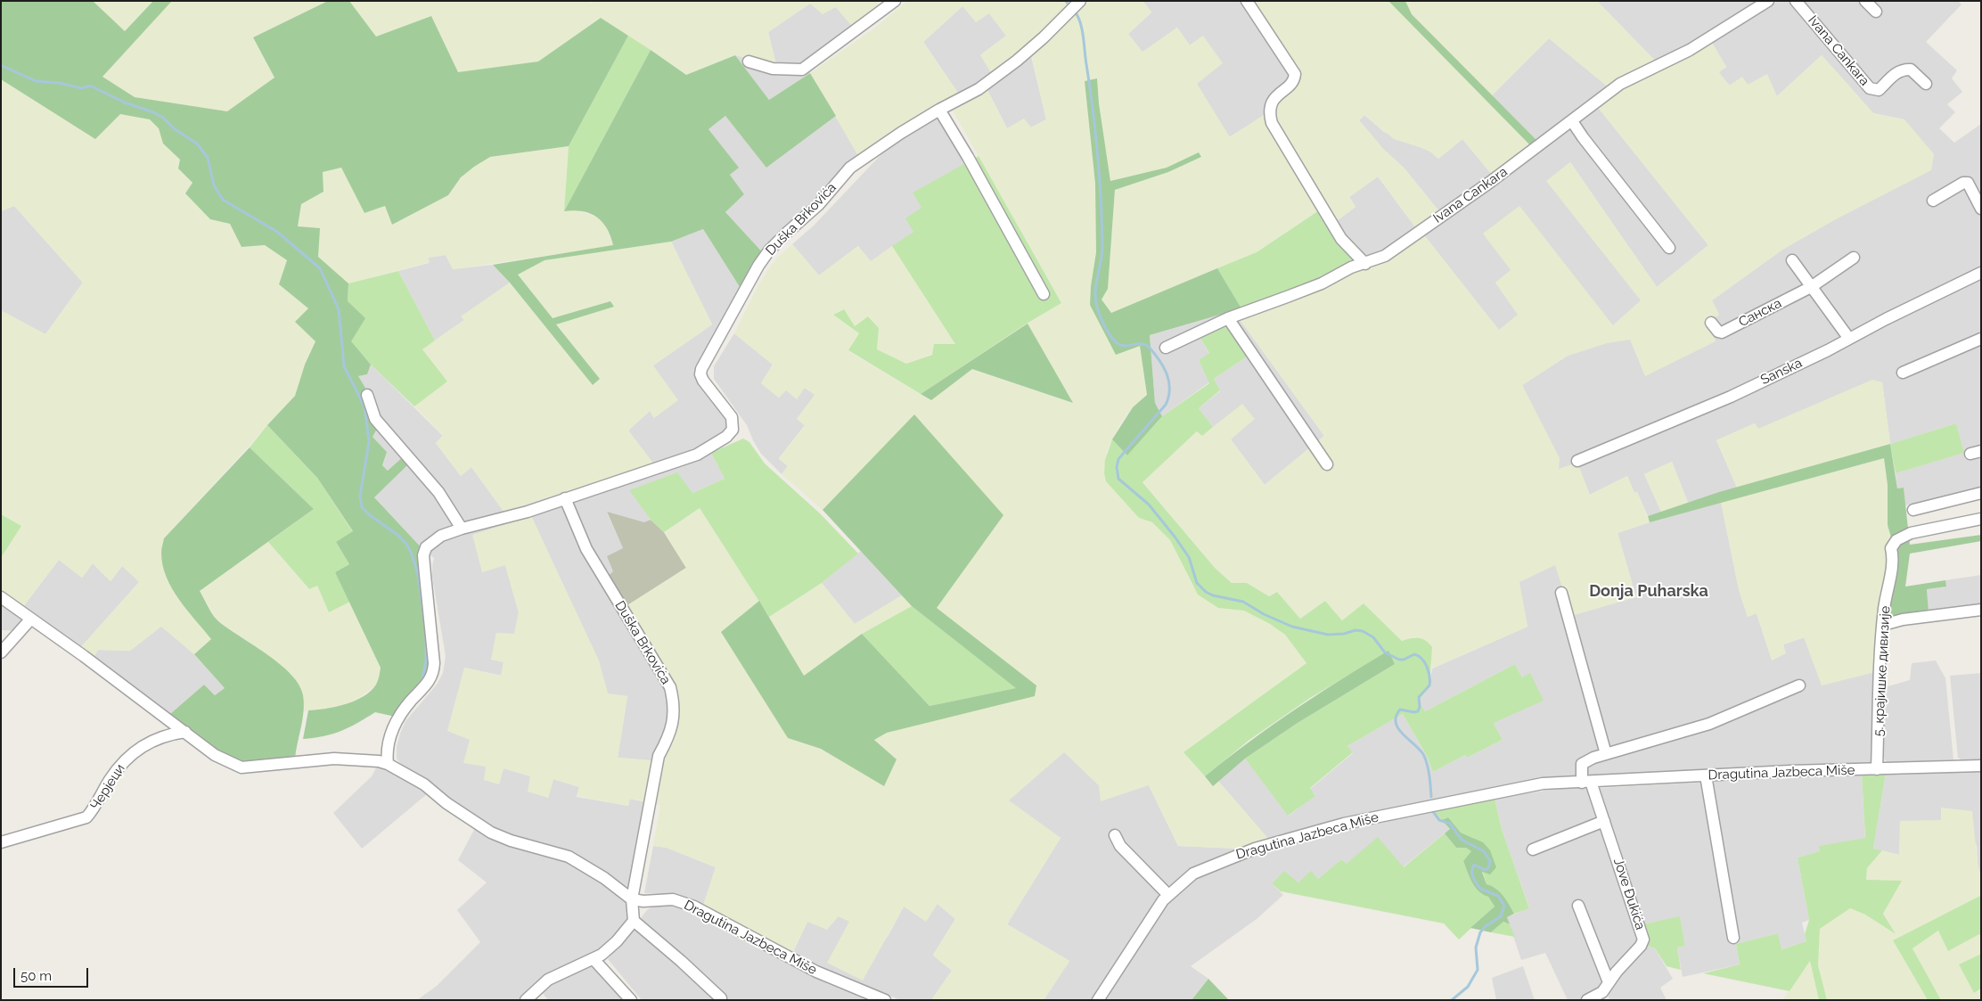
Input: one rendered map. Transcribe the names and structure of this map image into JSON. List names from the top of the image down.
{
  "streets": {
    "street": [
      "Ivana Cankara",
      "Duška Brkovića",
      "Санска",
      "Sanska",
      "5. крајишке дивизије",
      "Dragutina Jazbeca Miše",
      "Черјеци",
      "Jove Đukića"
    ]
  },
  "crossings": [
    ["Duška Brkovića", "Dragutina Jazbeca Miše"],
    ["5. крајишке дивизије", "Dragutina Jazbeca Miše"],
    ["Dragutina Jazbeca Miše", "Jove Đukića"]
  ],
  "districts": ["Donja Puharska"],
  "scale_bar": "50 m"
}
